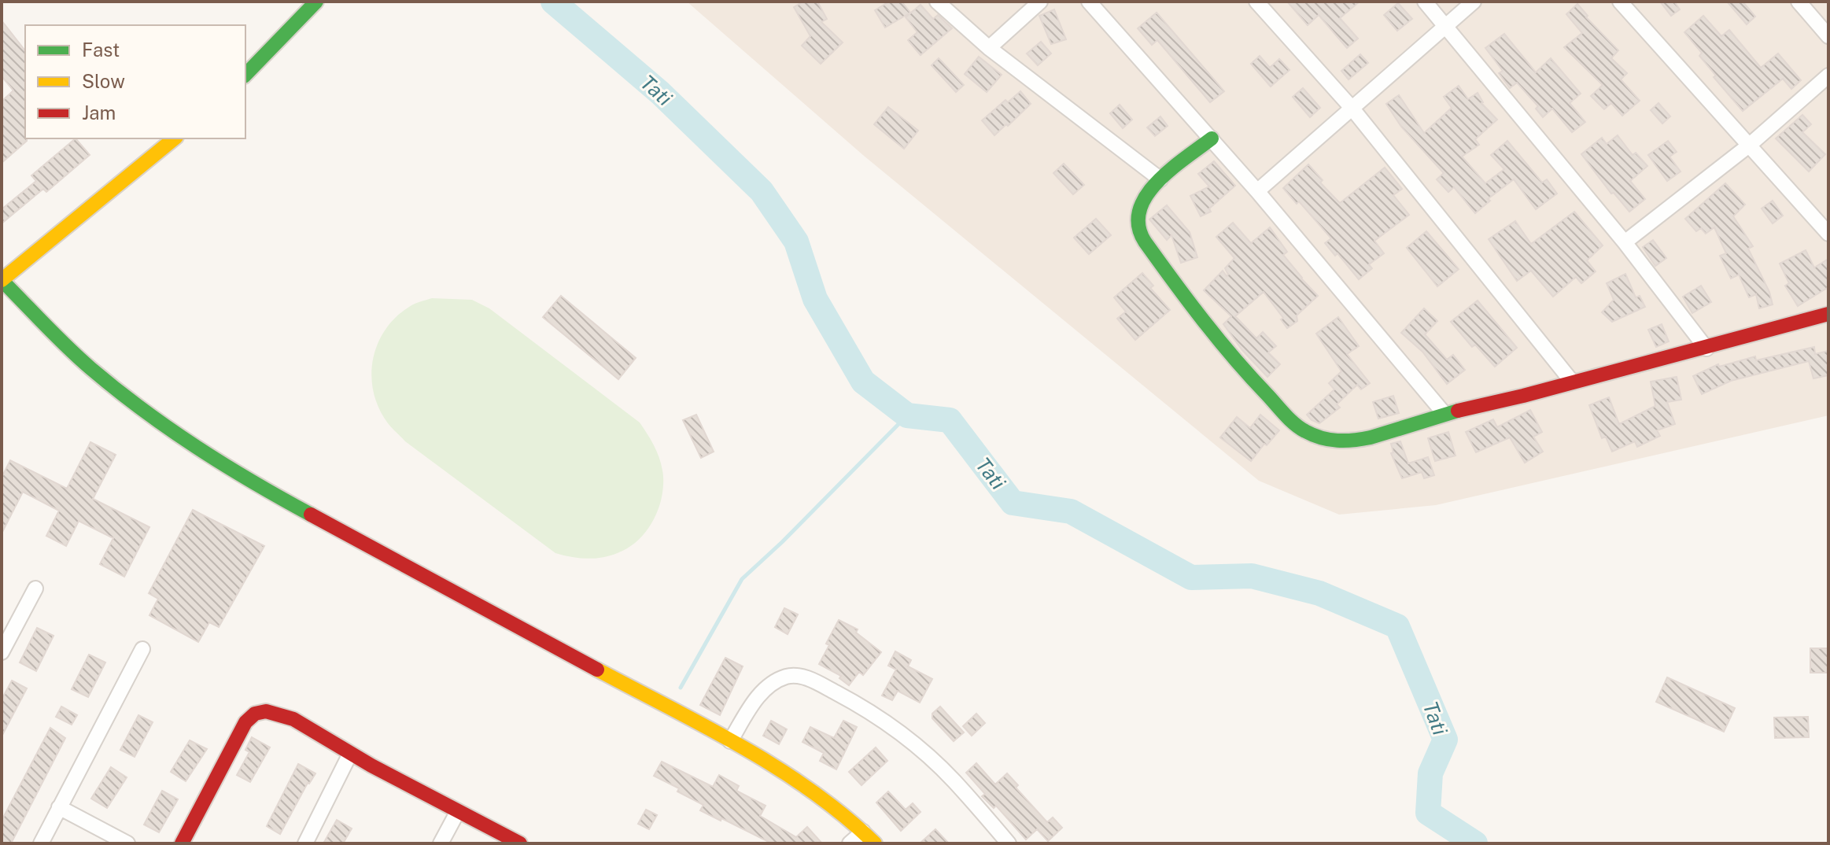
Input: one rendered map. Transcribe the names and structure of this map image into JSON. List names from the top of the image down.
{
  "water": ["Tati"],
  "legend": ["Fast", "Slow", "Jam"]
}
